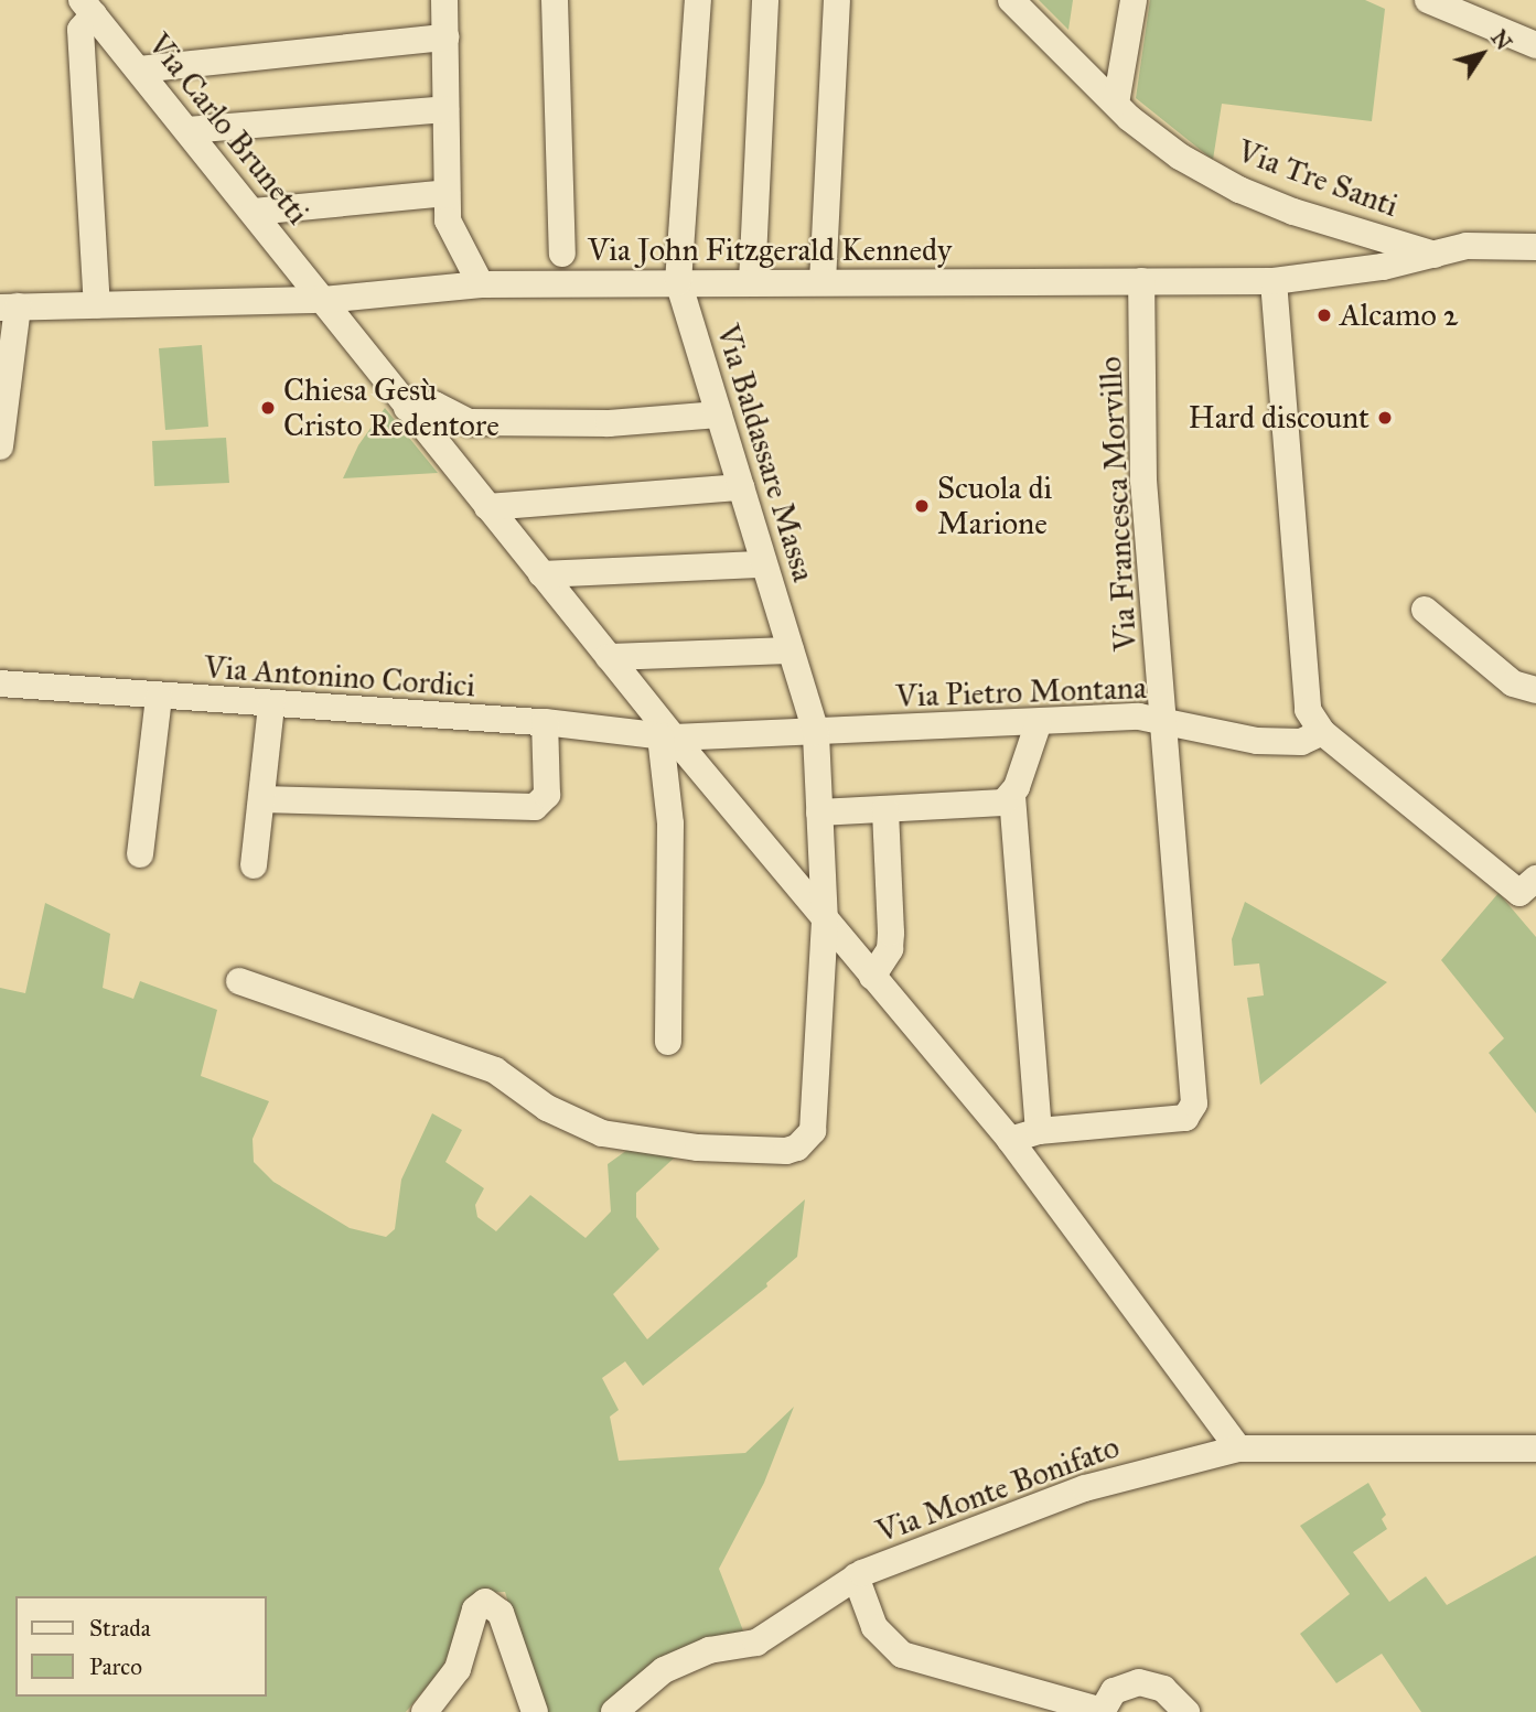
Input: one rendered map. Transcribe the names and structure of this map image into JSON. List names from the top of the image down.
{
  "streets": {
    "street": [
      "Via Carlo Brunetti",
      "Via Tre Santi",
      "Via John Fitzgerald Kennedy",
      "Via Baldassare Massa",
      "Via Francesca Morvillo",
      "Via Antonino Cordici",
      "Via Pietro Montana",
      "Via Monte Bonifato"
    ]
  },
  "crossings": [
    ["Via Carlo Brunetti", "Via John Fitzgerald Kennedy"],
    ["Via Carlo Brunetti", "Via Baldassare Massa"],
    ["Via Carlo Brunetti", "Via Antonino Cordici"],
    ["Via Carlo Brunetti", "Via Pietro Montana"],
    ["Via Carlo Brunetti", "Via Monte Bonifato"],
    ["Via Tre Santi", "Via John Fitzgerald Kennedy"],
    ["Via John Fitzgerald Kennedy", "Via Baldassare Massa"],
    ["Via John Fitzgerald Kennedy", "Via Francesca Morvillo"],
    ["Via Baldassare Massa", "Via Pietro Montana"],
    ["Via Francesca Morvillo", "Via Pietro Montana"],
    ["Via Antonino Cordici", "Via Pietro Montana"]
  ],
  "places": [
    "Alcamo 2",
    "Chiesa Gesù Cristo Redentore",
    "Hard discount",
    "Scuola di Marione"
  ],
  "legend": ["Strada", "Parco"],
  "north": "top right"
}
